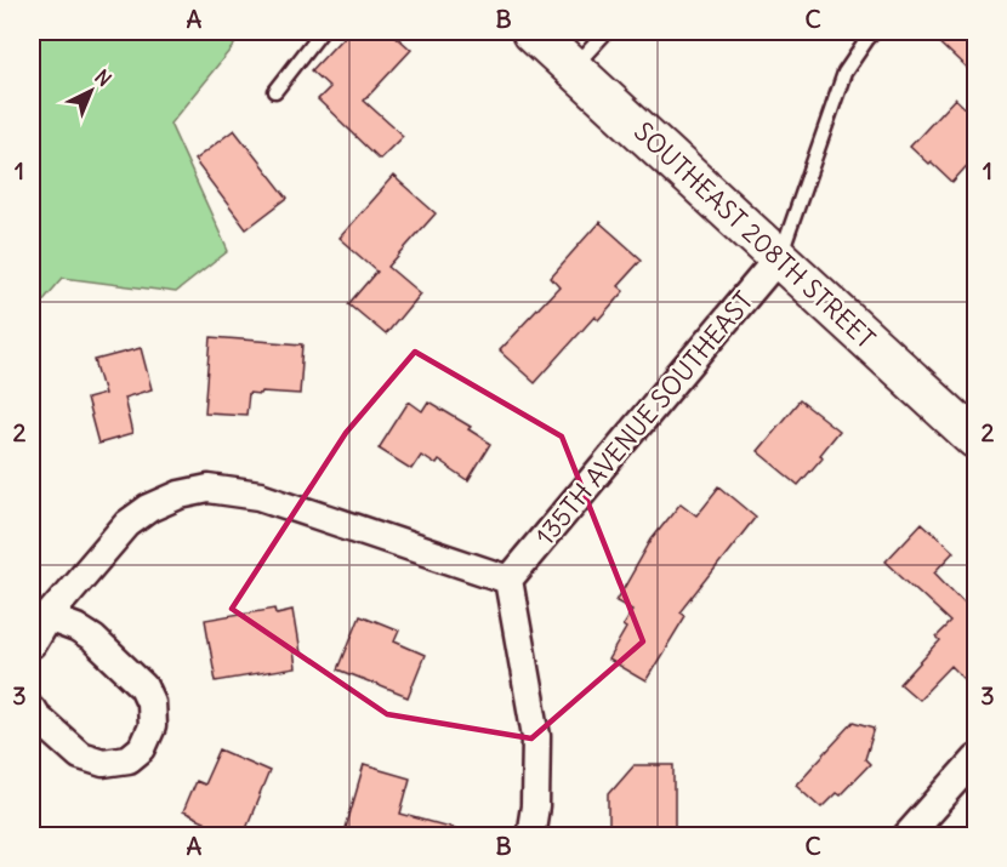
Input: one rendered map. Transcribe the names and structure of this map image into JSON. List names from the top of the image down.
{
  "streets": {
    "street": ["SOUTHEAST 208TH STREET", "135TH AVENUE SOUTHEAST"]
  },
  "crossings": [
    ["SOUTHEAST 208TH STREET", "135TH AVENUE SOUTHEAST"]
  ],
  "north": "top right",
  "grid": {
    "columns": ["A", "B", "C"],
    "rows": ["1", "2", "3"]
  }
}
